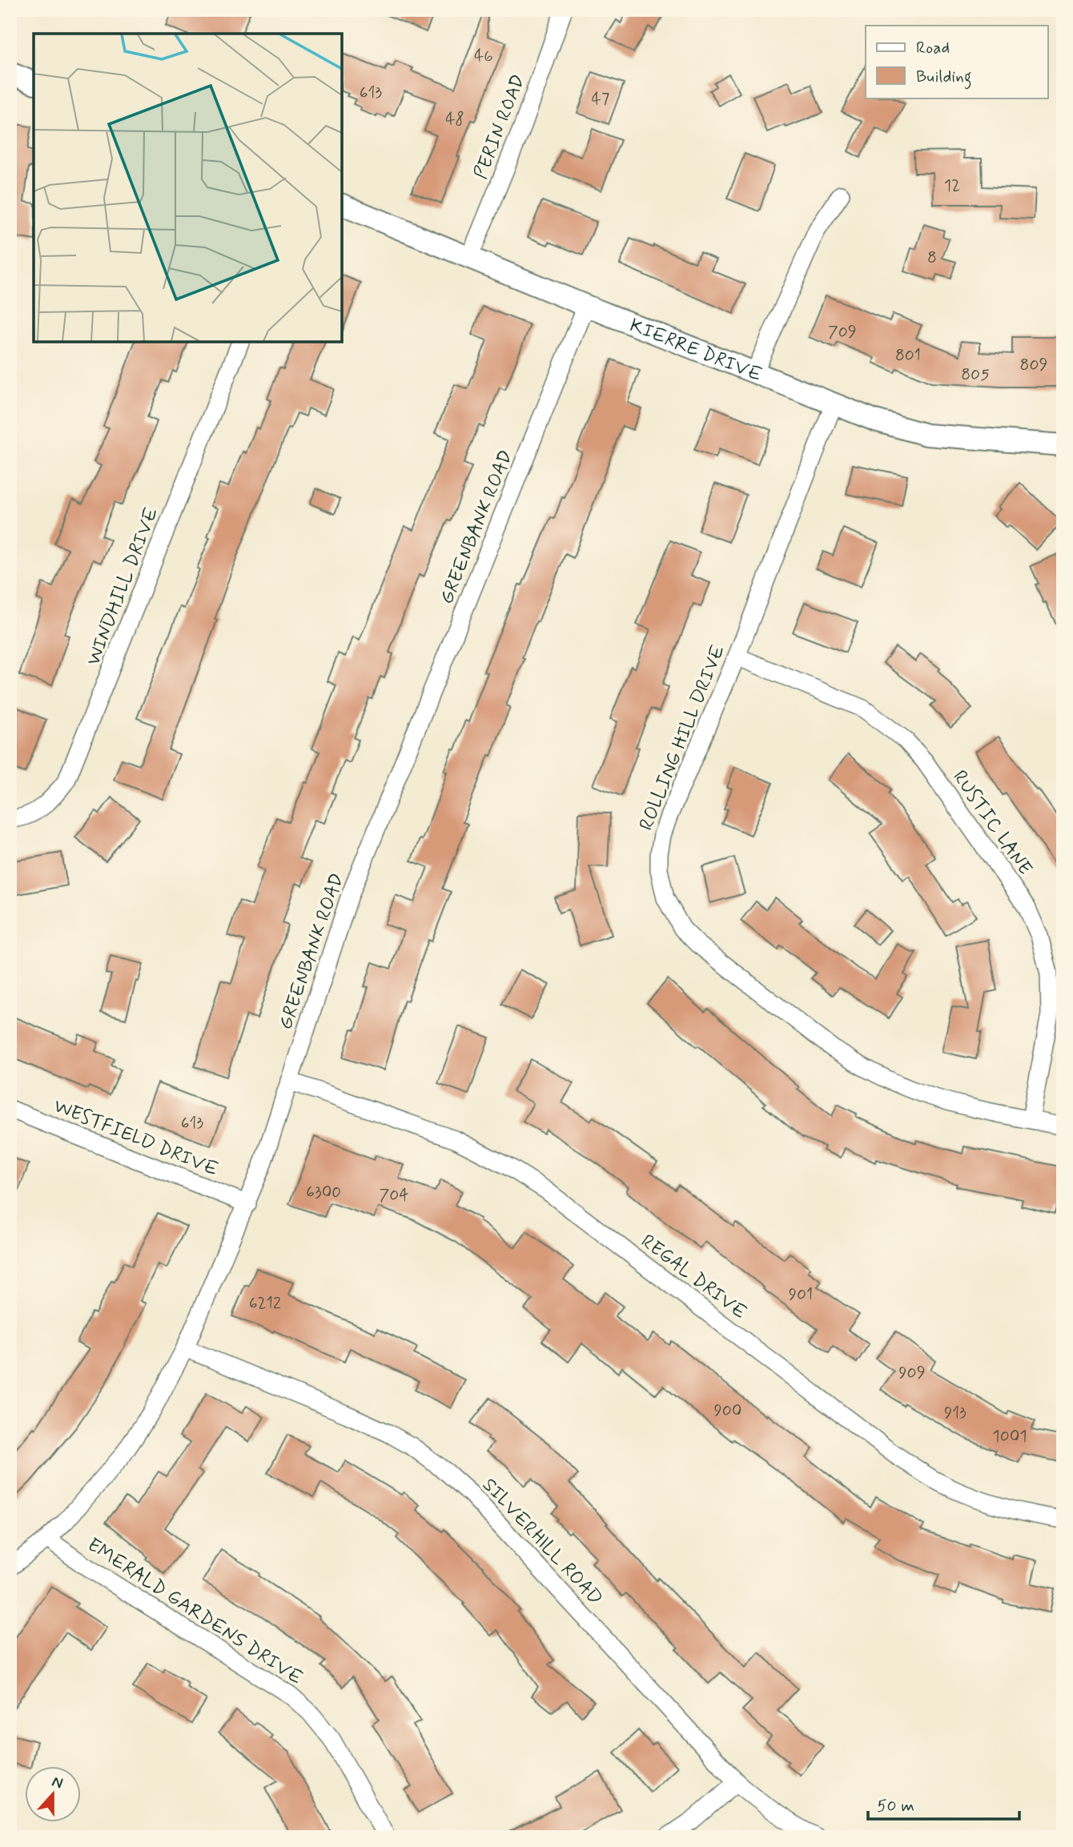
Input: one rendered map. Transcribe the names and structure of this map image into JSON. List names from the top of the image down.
{
  "streets": {
    "street": [
      "PERIN ROAD",
      "KIERRE DRIVE",
      "GREENBANK ROAD",
      "WINDHILL DRIVE",
      "ROLLING HILL DRIVE",
      "RUSTIC LANE",
      "WESTFIELD DRIVE",
      "REGAL DRIVE",
      "SILVERHILL ROAD",
      "EMERALD GARDENS DRIVE"
    ]
  },
  "crossings": [
    ["PERIN ROAD", "KIERRE DRIVE"],
    ["KIERRE DRIVE", "GREENBANK ROAD"],
    ["KIERRE DRIVE", "ROLLING HILL DRIVE"],
    ["GREENBANK ROAD", "WESTFIELD DRIVE"],
    ["GREENBANK ROAD", "REGAL DRIVE"],
    ["GREENBANK ROAD", "SILVERHILL ROAD"],
    ["GREENBANK ROAD", "EMERALD GARDENS DRIVE"],
    ["ROLLING HILL DRIVE", "RUSTIC LANE"]
  ],
  "house_numbers": [
    "46",
    "613",
    "47",
    "48",
    "12",
    "8",
    "709",
    "801",
    "809",
    "805",
    "613",
    "6300",
    "704",
    "901",
    "6212",
    "909",
    "900",
    "913",
    "1001"
  ],
  "legend": ["Road", "Building"],
  "scale_bar": "50 m",
  "north": "top"
}
